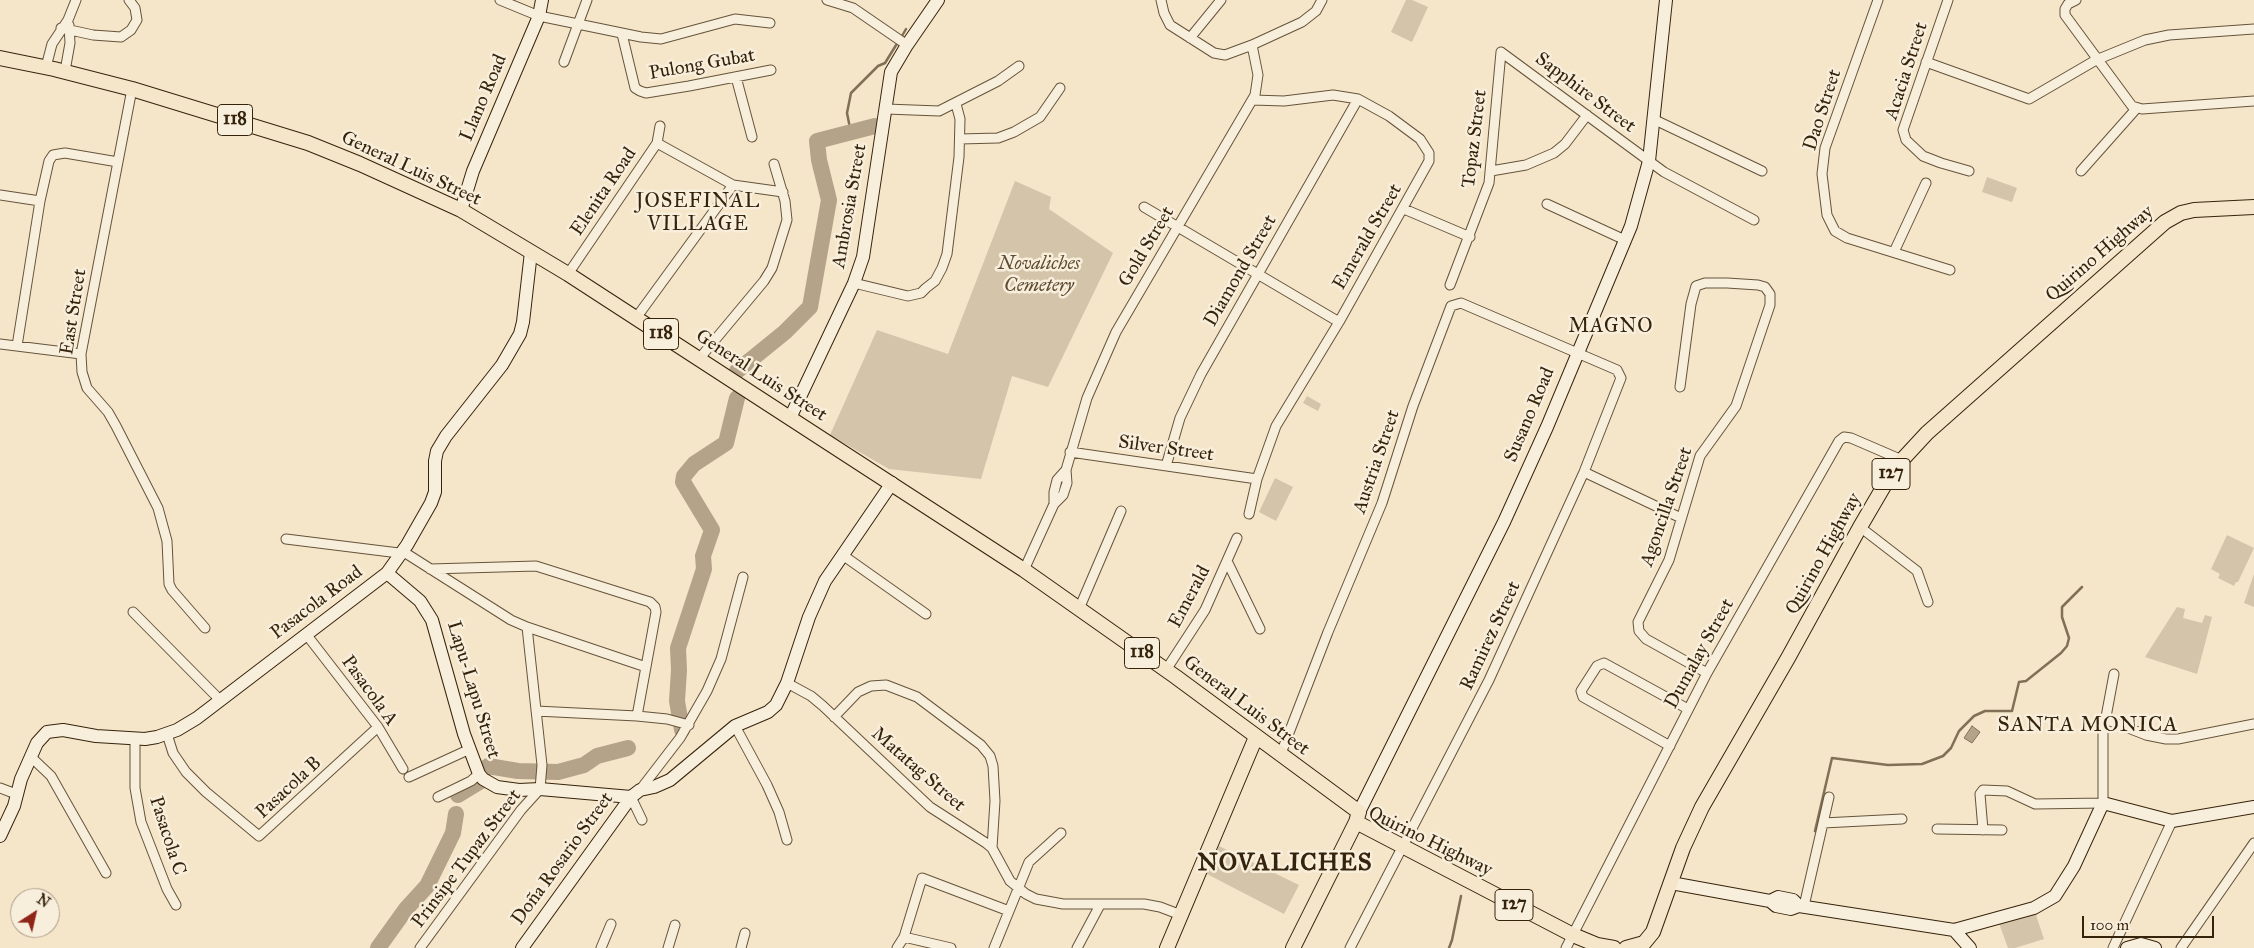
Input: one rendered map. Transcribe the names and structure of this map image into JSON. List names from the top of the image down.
{
  "streets": {
    "main road": [
      "118",
      "General Luis Street",
      "Quirino Highway",
      "127"
    ],
    "street": [
      "Pulong Gubat",
      "Acacia Street",
      "Sapphire Street",
      "Llano Road",
      "Dao Street",
      "Topaz Street",
      "Elenita Road",
      "Ambrosia Street",
      "Emerald Street",
      "Gold Street",
      "Diamond Street",
      "East Street",
      "Susano Road",
      "Silver Street",
      "Austria Street",
      "Agoncilla Street",
      "Emerald",
      "Pasacola Road",
      "Ramirez Street",
      "Dumalay Street",
      "Lapu-Lapu Street",
      "Pasacola A",
      "Matatag Street",
      "Pasacola B",
      "Pasacola C",
      "Prinsipe Tupaz Street",
      "Doña Rosario Street"
    ]
  },
  "crossings": [
    ["Sapphire Street", "Topaz Street"],
    ["Sapphire Street", "Susano Road"],
    ["Llano Road", "General Luis Street"],
    ["General Luis Street", "Elenita Road"],
    ["General Luis Street", "Ambrosia Street"],
    ["General Luis Street", "Gold Street"],
    ["General Luis Street", "Quirino Highway"],
    ["General Luis Street", "East Street"],
    ["General Luis Street", "Susano Road"],
    ["General Luis Street", "Austria Street"],
    ["General Luis Street", "Emerald"],
    ["General Luis Street", "Pasacola Road"],
    ["General Luis Street", "Doña Rosario Street"],
    ["Emerald Street", "Gold Street"],
    ["Emerald Street", "Diamond Street"],
    ["Emerald Street", "Silver Street"],
    ["Gold Street", "Silver Street"],
    ["Quirino Highway", "Susano Road"],
    ["Quirino Highway", "Ramirez Street"],
    ["Quirino Highway", "Dumalay Street"],
    ["Diamond Street", "Silver Street"],
    ["Susano Road", "Austria Street"],
    ["Susano Road", "Ramirez Street"],
    ["Austria Street", "Ramirez Street"],
    ["Agoncilla Street", "Dumalay Street"],
    ["Pasacola Road", "Lapu-Lapu Street"],
    ["Pasacola Road", "Pasacola A"],
    ["Pasacola Road", "Pasacola B"],
    ["Pasacola Road", "Pasacola C"],
    ["Lapu-Lapu Street", "Pasacola A"],
    ["Lapu-Lapu Street", "Prinsipe Tupaz Street"],
    ["Lapu-Lapu Street", "Doña Rosario Street"],
    ["Pasacola A", "Pasacola B"],
    ["Matatag Street", "Doña Rosario Street"]
  ],
  "districts": [
    "JOSEFINAL VILLAGE",
    "MAGNO",
    "SANTA MONICA",
    "NOVALICHES"
  ],
  "parks": ["Novaliches Cemetery"],
  "scale_bar": "100 m",
  "north": "top right"
}
